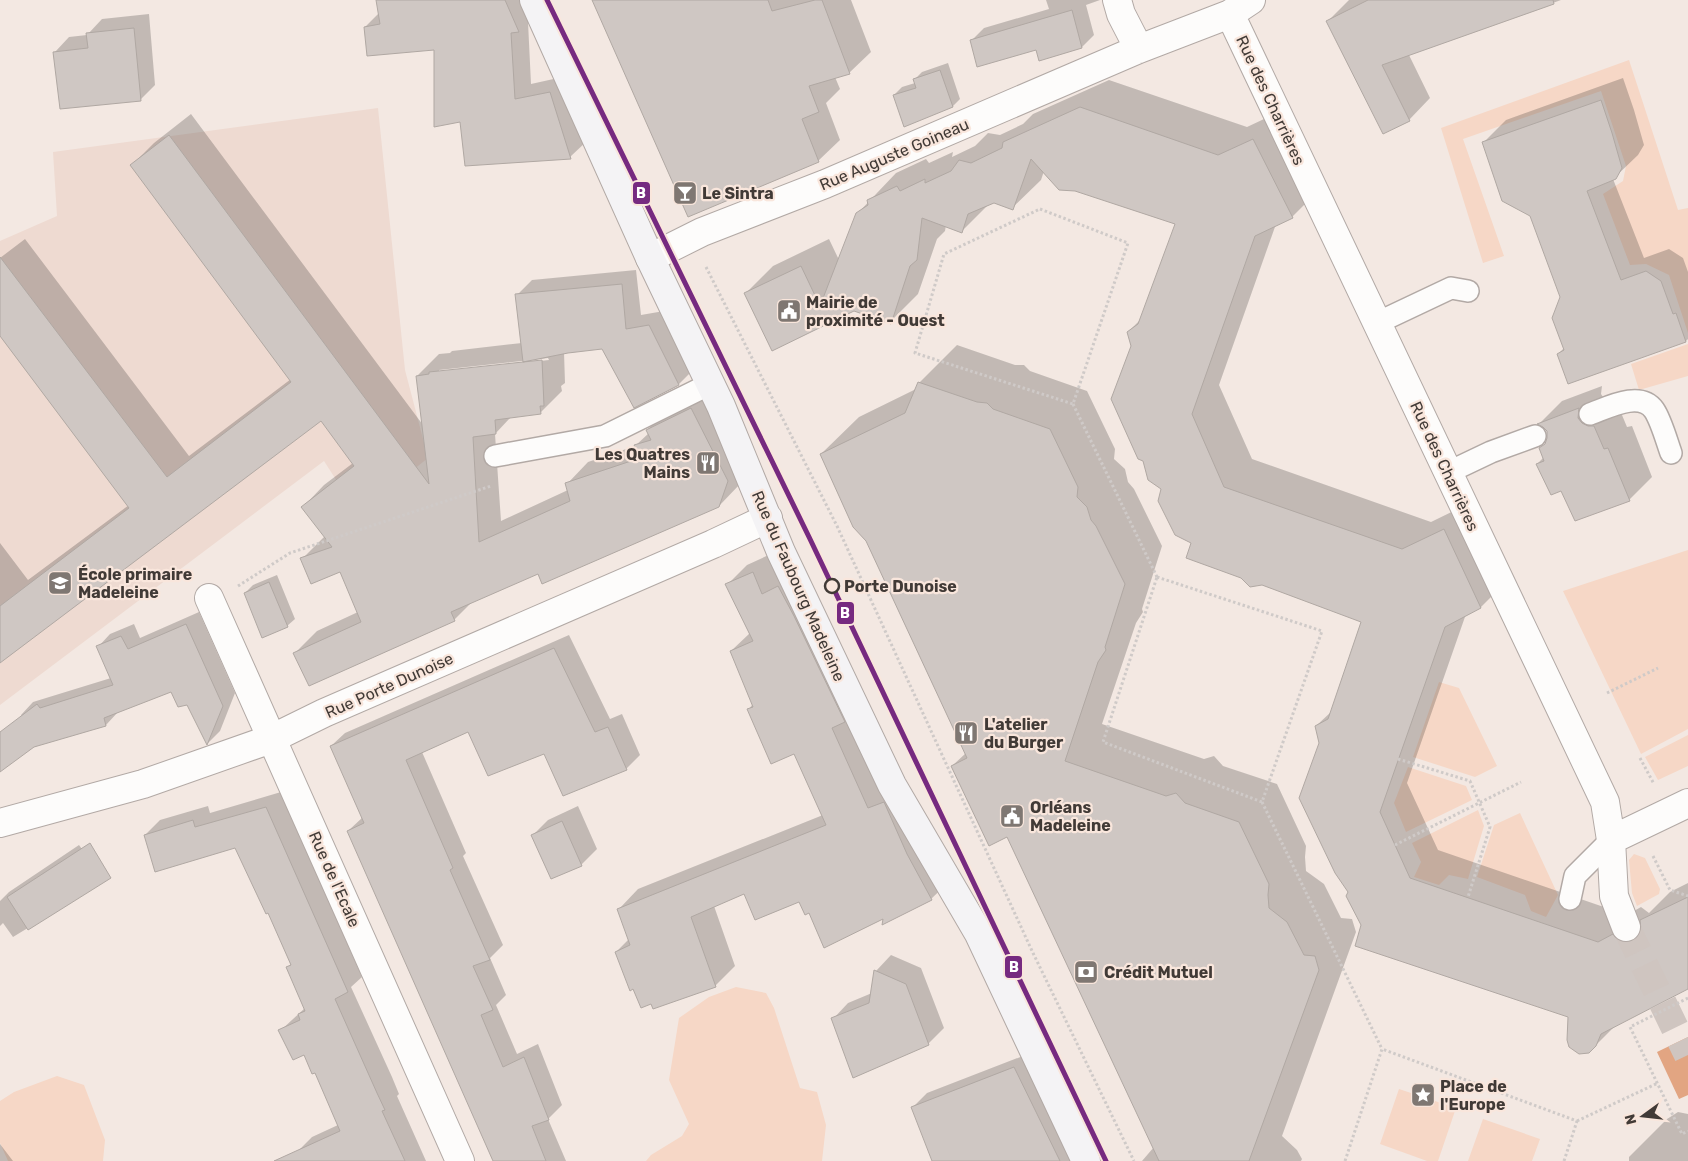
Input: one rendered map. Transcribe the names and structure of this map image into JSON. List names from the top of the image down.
{
  "streets": {
    "street": [
      "Rue des Charrières",
      "Rue Auguste Goineau",
      "Rue du Faubourg Madeleine",
      "Rue Porte Dunoise",
      "Rue de l'Ecale"
    ]
  },
  "crossings": [
    ["Rue des Charrières", "Rue Auguste Goineau"],
    ["Rue Auguste Goineau", "Rue du Faubourg Madeleine"],
    ["Rue du Faubourg Madeleine", "Rue Porte Dunoise"],
    ["Rue Porte Dunoise", "Rue de l'Ecale"]
  ],
  "places": {
    "bar": ["Le Sintra"],
    "public building": ["Mairie de proximité - Ouest", "Orléans Madeleine"],
    "restaurant": ["Les Quatres Mains", "L'atelier du Burger"],
    "school or university": ["École primaire Madeleine"],
    "other": ["Porte Dunoise"],
    "bank": ["Crédit Mutuel"],
    "place": ["Place de l'Europe"]
  },
  "lines": ["transit line B"],
  "north": "left"
}
